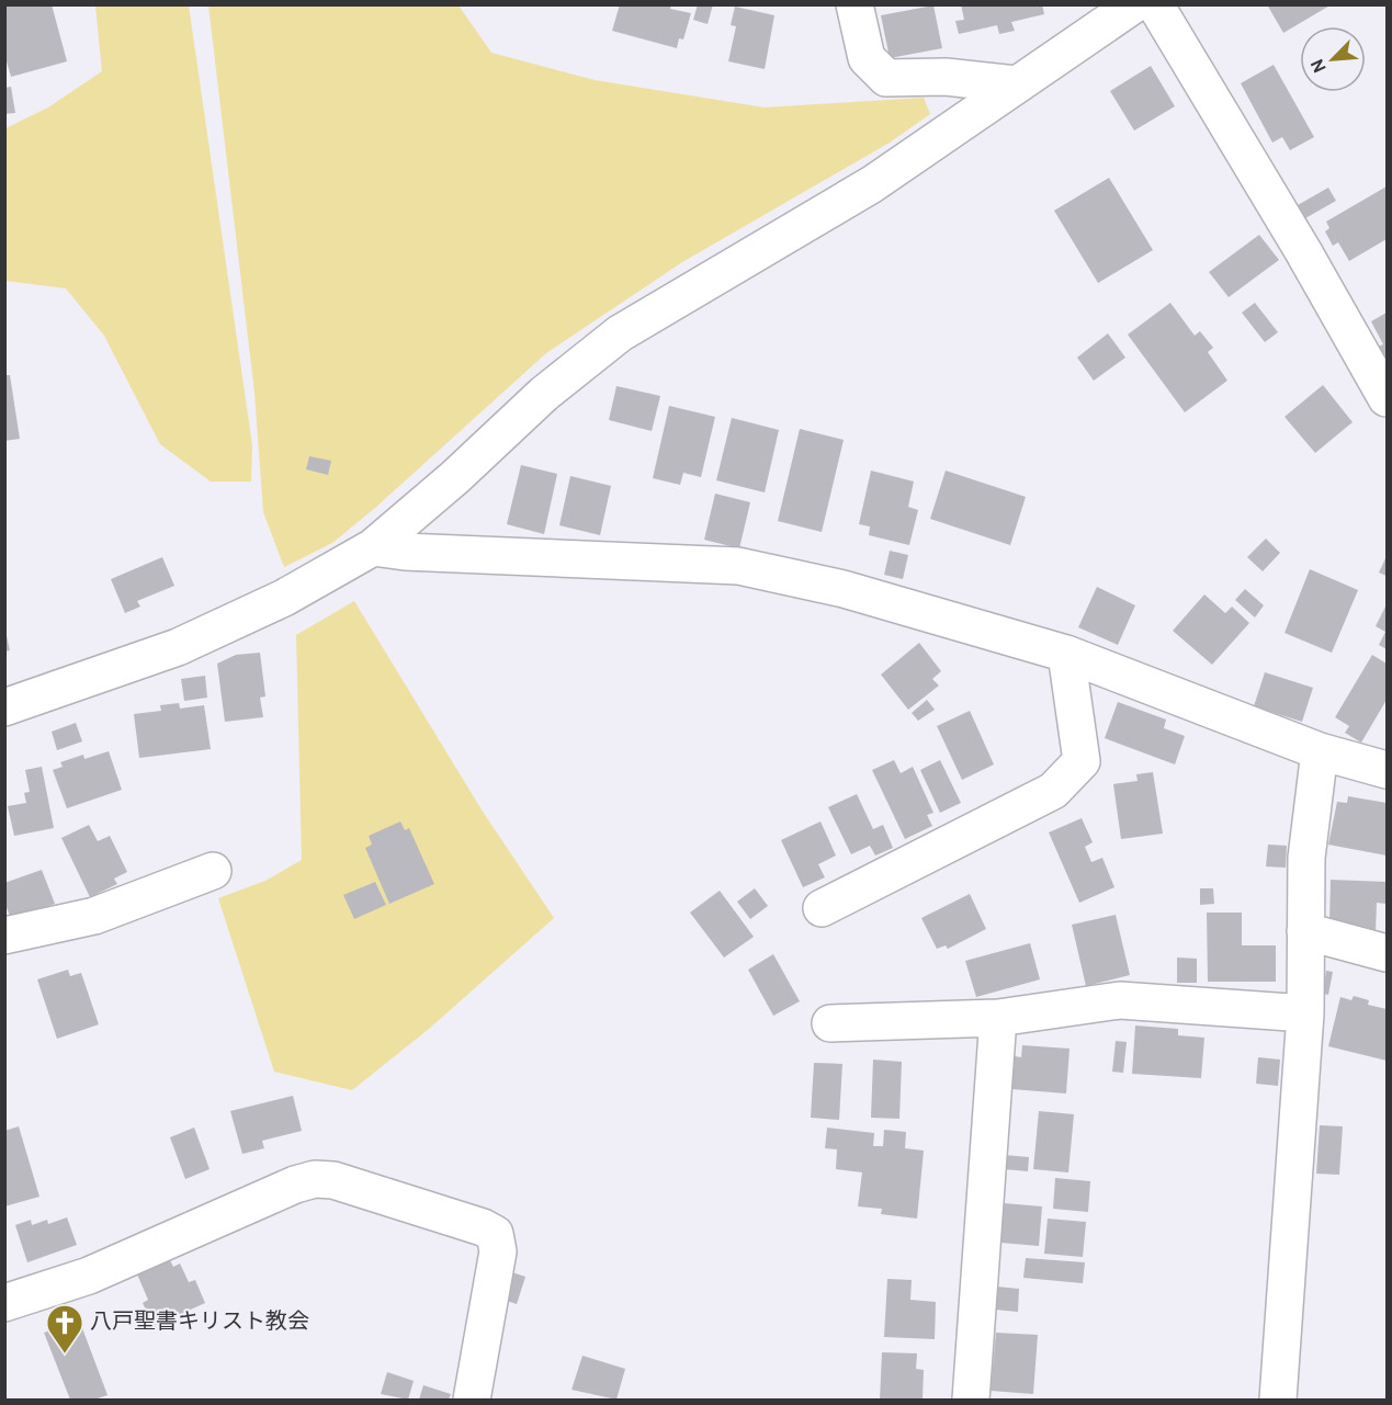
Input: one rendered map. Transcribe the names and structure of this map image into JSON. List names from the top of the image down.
{
  "places": {
    "church": ["八戸聖書キリスト教会"]
  },
  "north": "bottom left"
}
